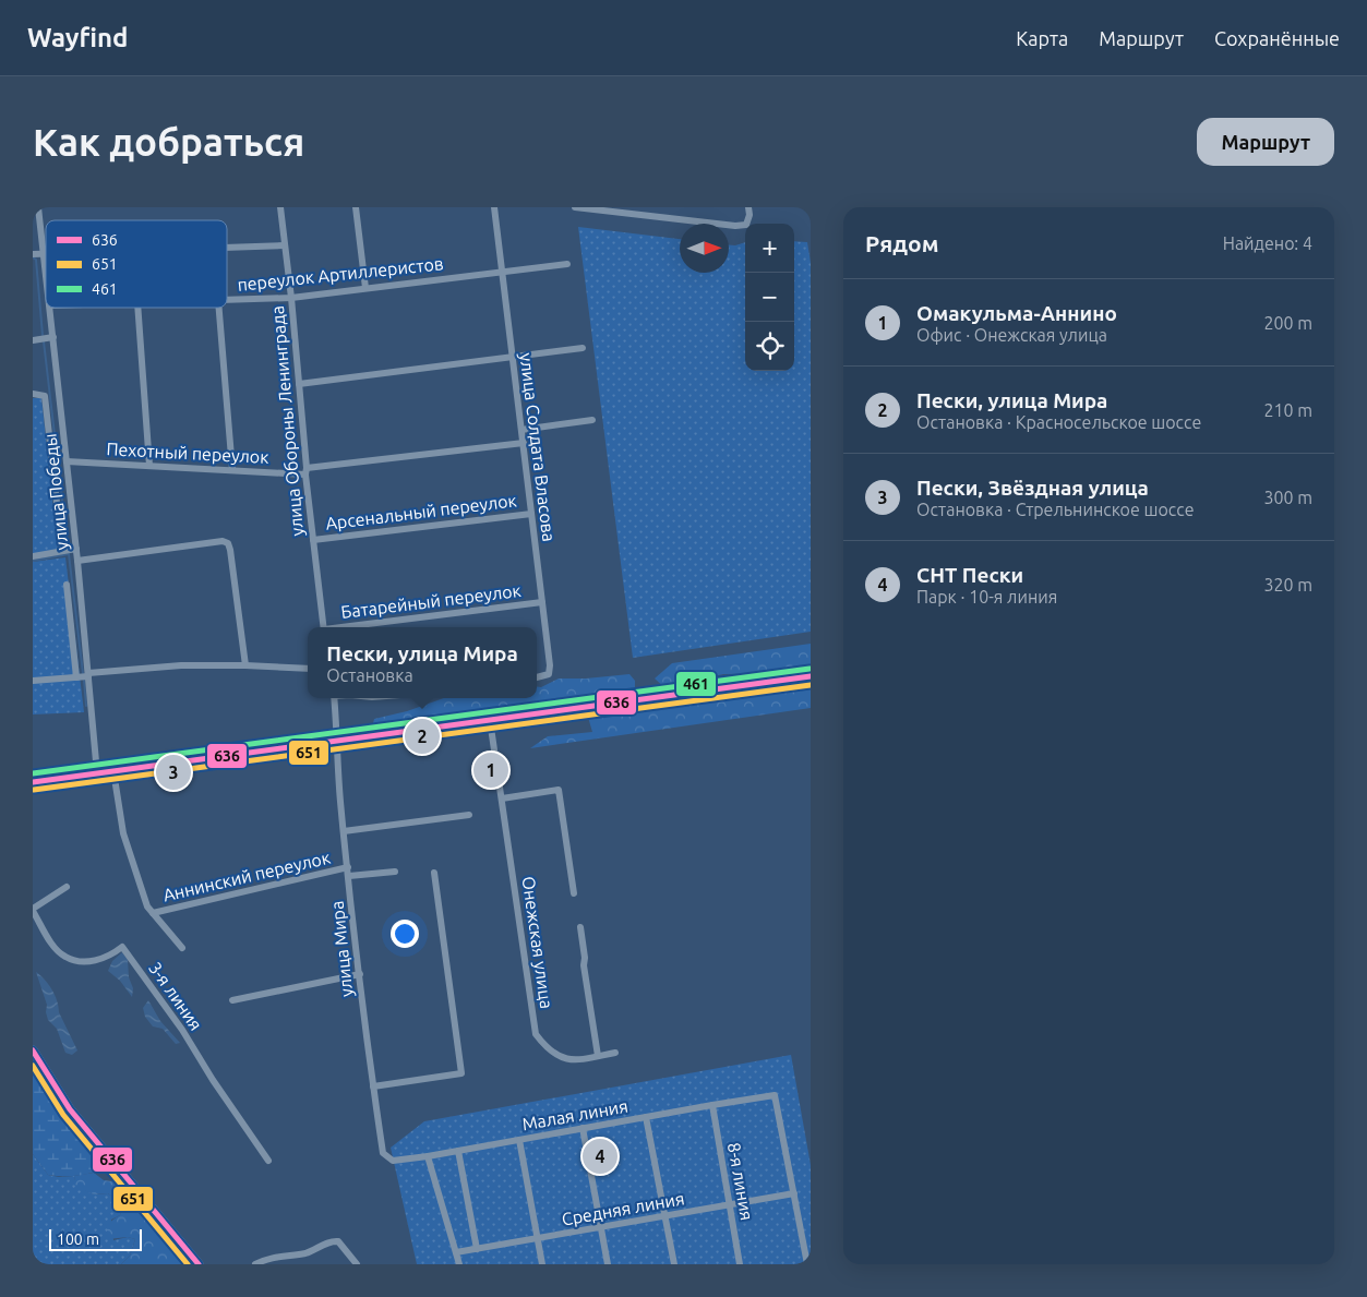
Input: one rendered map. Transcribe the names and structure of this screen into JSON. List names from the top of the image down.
{
  "streets": {
    "street": [
      "переулок Артиллеристов",
      "улица Обороны Ленинграда",
      "улица Солдата Власова",
      "Пехотный переулок",
      "улица Победы",
      "Арсенальный переулок",
      "Батарейный переулок",
      "Аннинский переулок",
      "Онежская улица",
      "улица Мира",
      "3-я линия",
      "Малая линия",
      "8-я линия",
      "Средняя линия"
    ]
  },
  "crossings": [
    ["переулок Артиллеристов", "улица Обороны Ленинграда"],
    ["переулок Артиллеристов", "улица Солдата Власова"],
    ["улица Обороны Ленинграда", "Пехотный переулок"],
    ["улица Обороны Ленинграда", "Арсенальный переулок"],
    ["улица Солдата Власова", "Пехотный переулок"],
    ["улица Солдата Власова", "Арсенальный переулок"],
    ["улица Солдата Власова", "Батарейный переулок"],
    ["Пехотный переулок", "улица Победы"],
    ["Аннинский переулок", "улица Мира"],
    ["улица Мира", "Малая линия"],
    ["Малая линия", "8-я линия"],
    ["Малая линия", "Средняя линия"],
    ["8-я линия", "Средняя линия"]
  ],
  "lines": ["transit line 461", "transit line 636", "transit line 651"],
  "legend": ["636", "651", "461"],
  "scale_bar": "100 m",
  "north": "right",
  "page": {
    "header": "Wayfind",
    "nav": ["Карта", "Маршрут", "Сохранённые"],
    "buttons": "Маршрут",
    "title": "Как добраться",
    "heading": ["Рядом", "Найдено: 4"],
    "map_buttons": ["+", "−"],
    "list": [
      {
        "mark": "1",
        "name": "Омакульма-Аннино",
        "note": "Офис · Онежская улица",
        "value": "200 m"
      },
      {
        "mark": "2",
        "name": "Пески, улица Мира",
        "note": "Остановка · Красносельское шоссе",
        "value": "210 m"
      },
      {
        "mark": "3",
        "name": "Пески, Звёздная улица",
        "note": "Остановка · Стрельнинское шоссе",
        "value": "300 m"
      },
      {
        "mark": "4",
        "name": "СНТ Пески",
        "note": "Парк · 10-я линия",
        "value": "320 m"
      }
    ],
    "popup": ["Пески, улица Мира", "Остановка"],
    "pins": [
      "2",
      "1",
      "3",
      "4"
    ],
    "scale": "100 m"
  }
}
